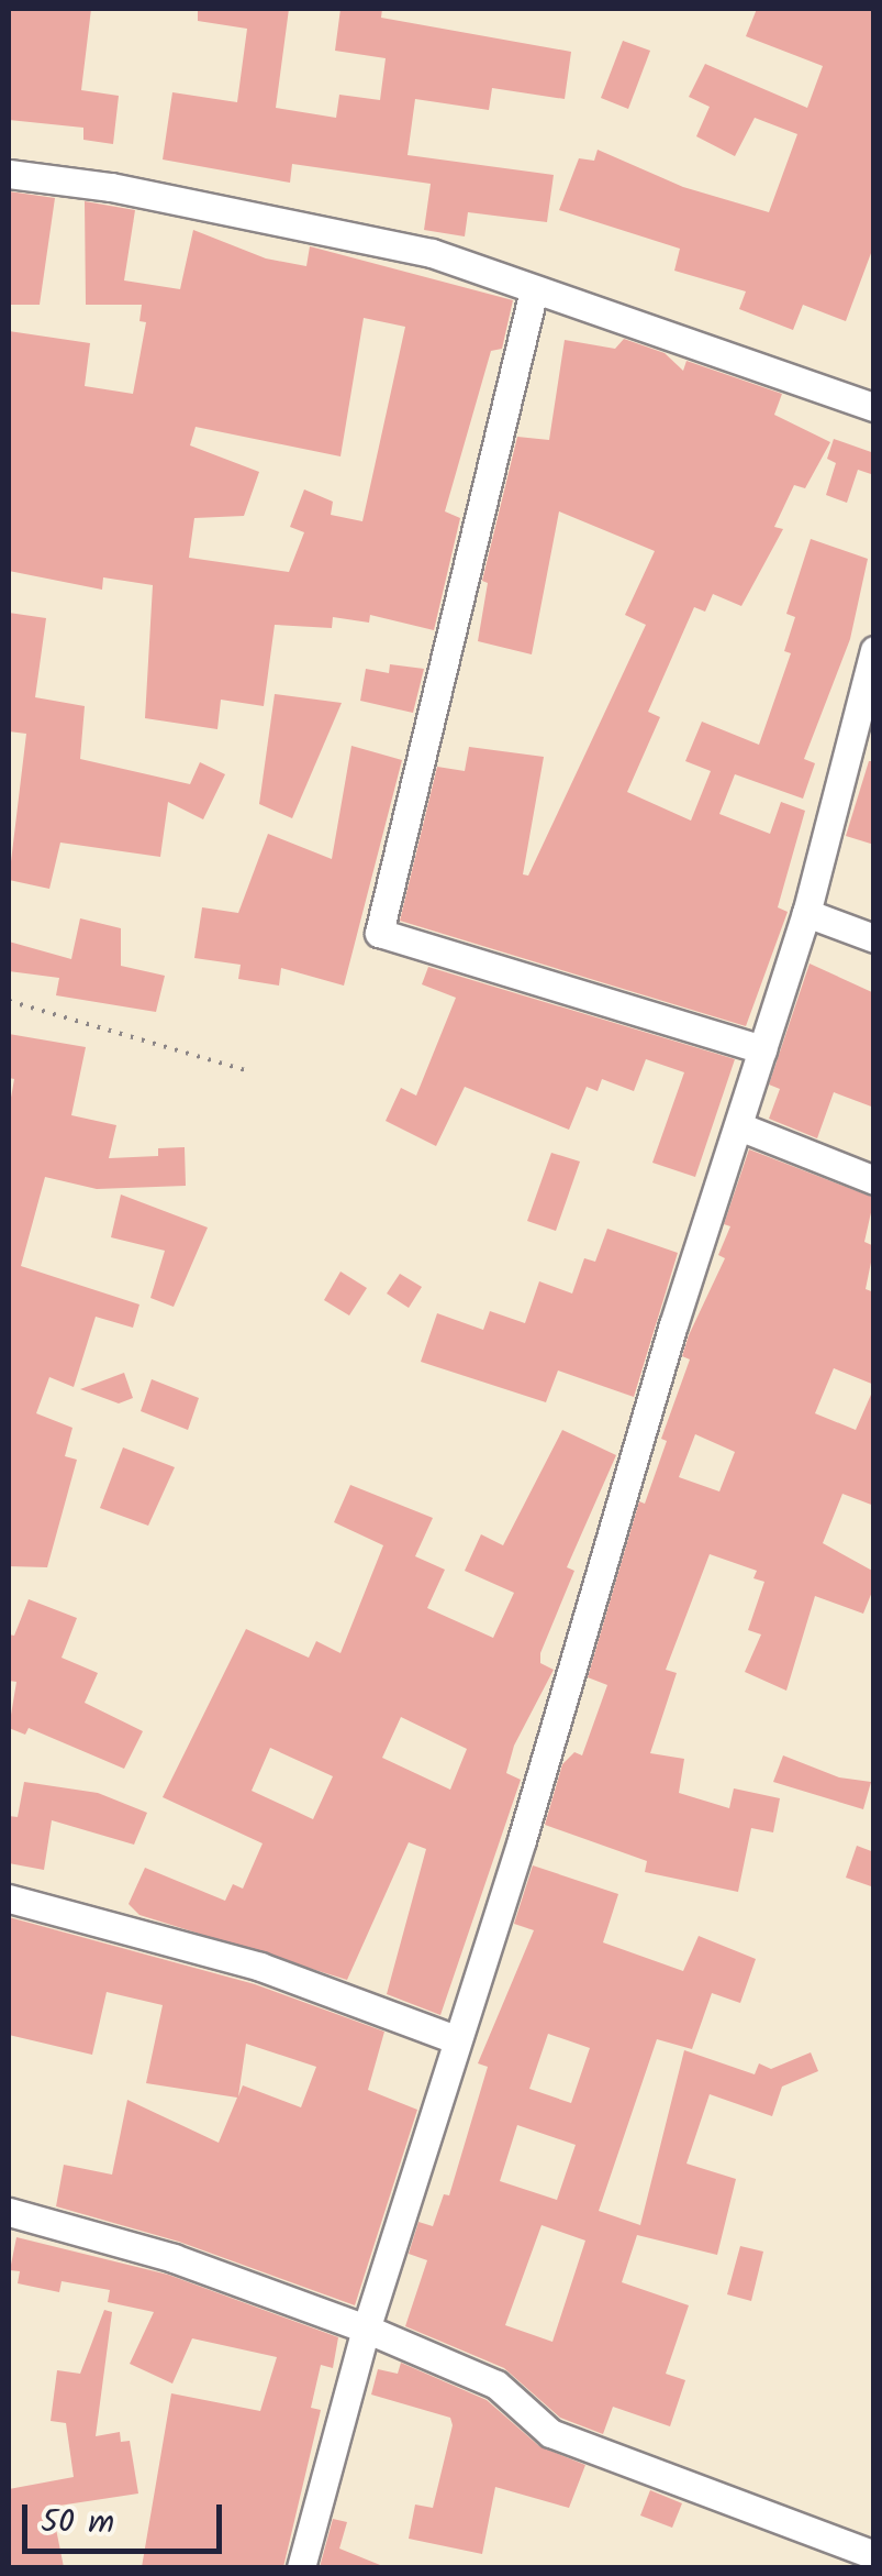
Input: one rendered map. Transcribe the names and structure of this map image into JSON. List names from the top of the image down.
{
  "scale_bar": "50 m"
}
